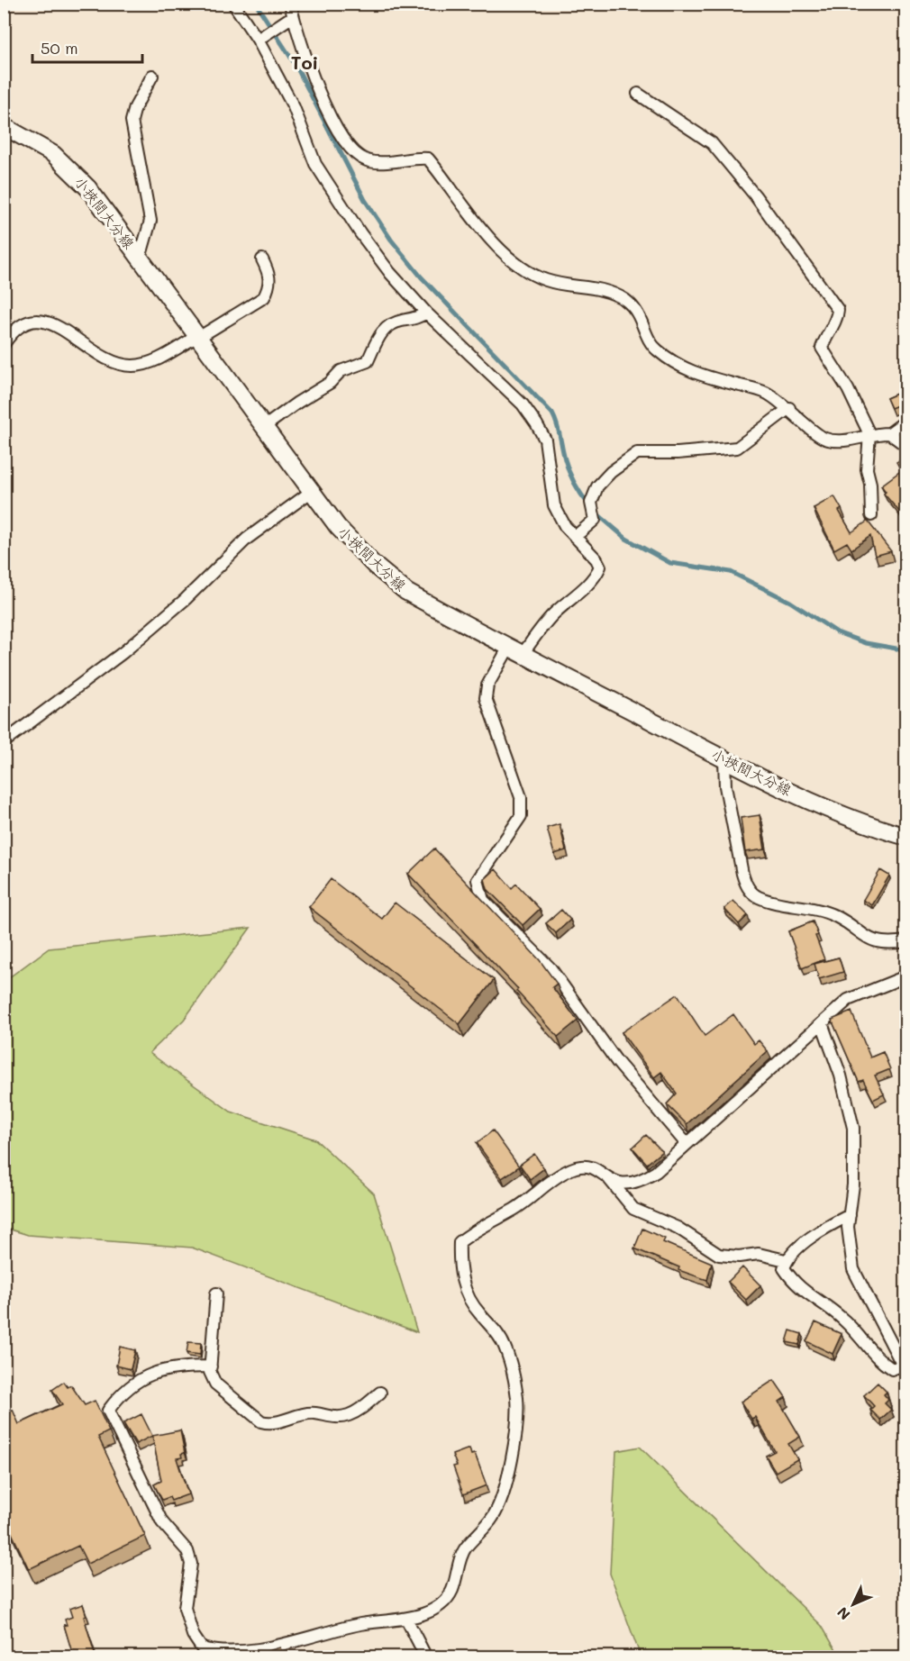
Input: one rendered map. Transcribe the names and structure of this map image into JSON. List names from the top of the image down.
{
  "streets": {
    "main road": ["小挾間大分線"]
  },
  "districts": ["Toi"],
  "scale_bar": "50 m",
  "north": "bottom left"
}
